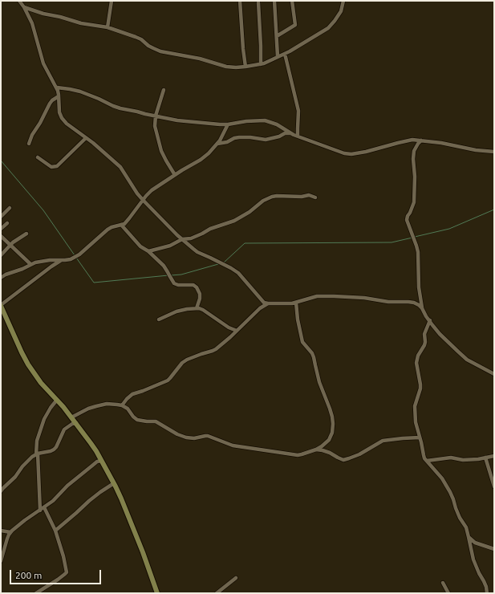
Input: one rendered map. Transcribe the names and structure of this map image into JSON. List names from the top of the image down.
{
  "scale_bar": "200 m"
}
